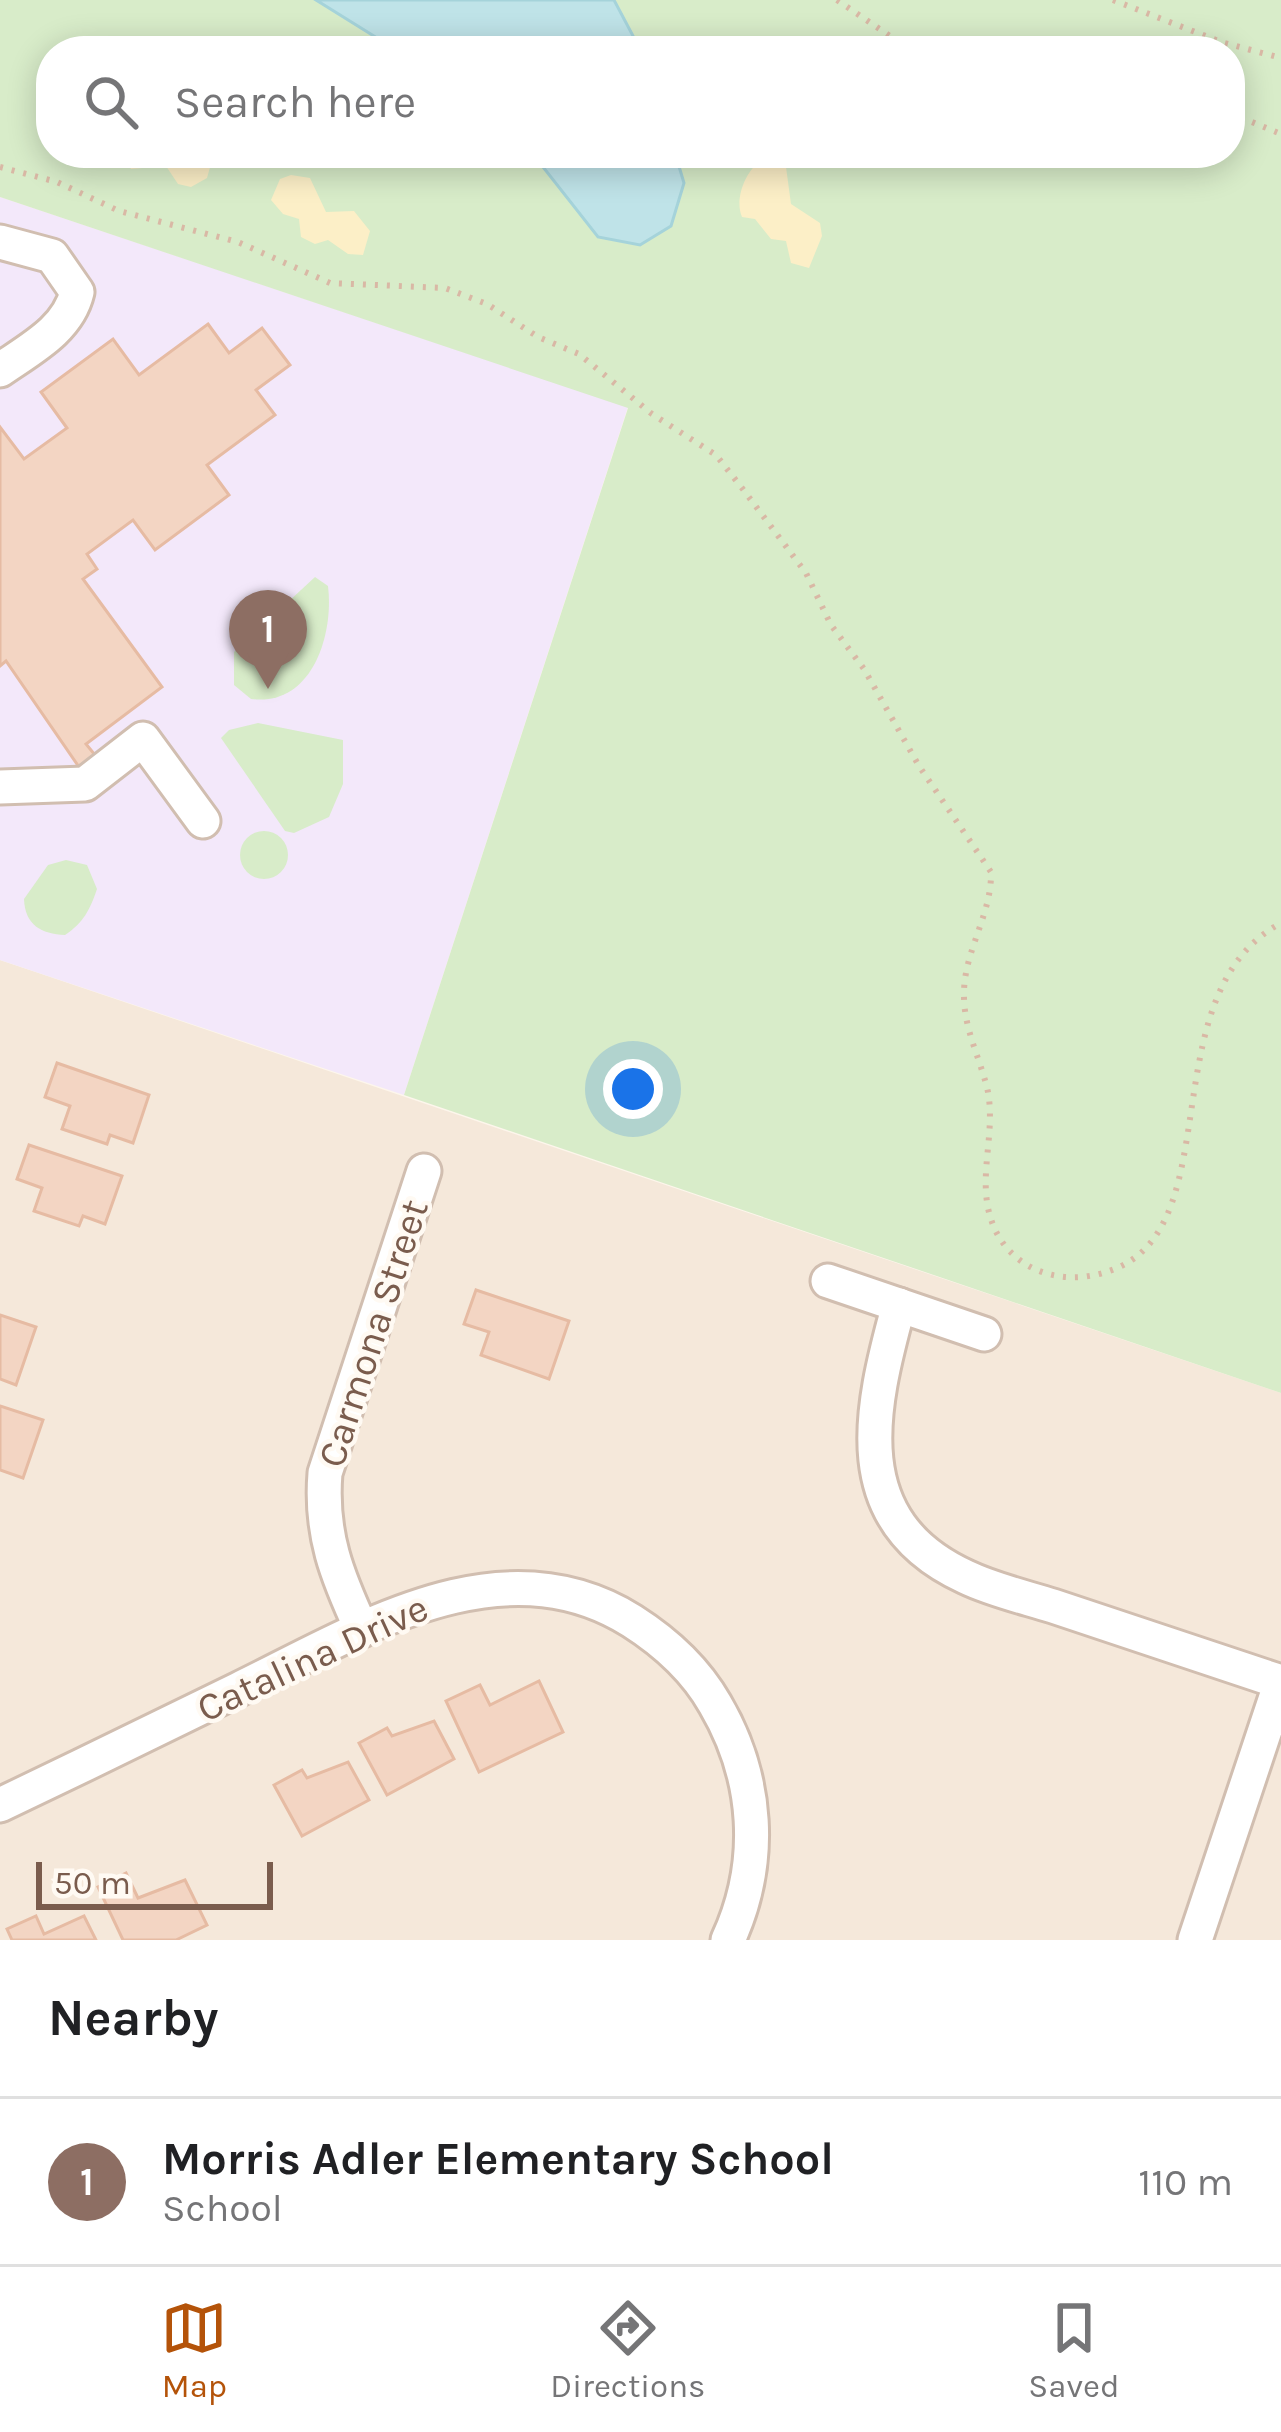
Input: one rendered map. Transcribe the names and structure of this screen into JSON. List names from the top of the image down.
{
  "streets": {
    "street": ["Carmona Street", "Catalina Drive"]
  },
  "crossings": [
    ["Carmona Street", "Catalina Drive"]
  ],
  "scale_bar": "50 m",
  "page": {
    "search": "Search here",
    "pins": "1",
    "scale": "50 m",
    "heading": "Nearby",
    "list": [
      {
        "mark": "1",
        "name": "Morris Adler Elementary School",
        "note": "School",
        "value": "110 m"
      }
    ],
    "nav": ["Map", "Directions", "Saved"]
  }
}
